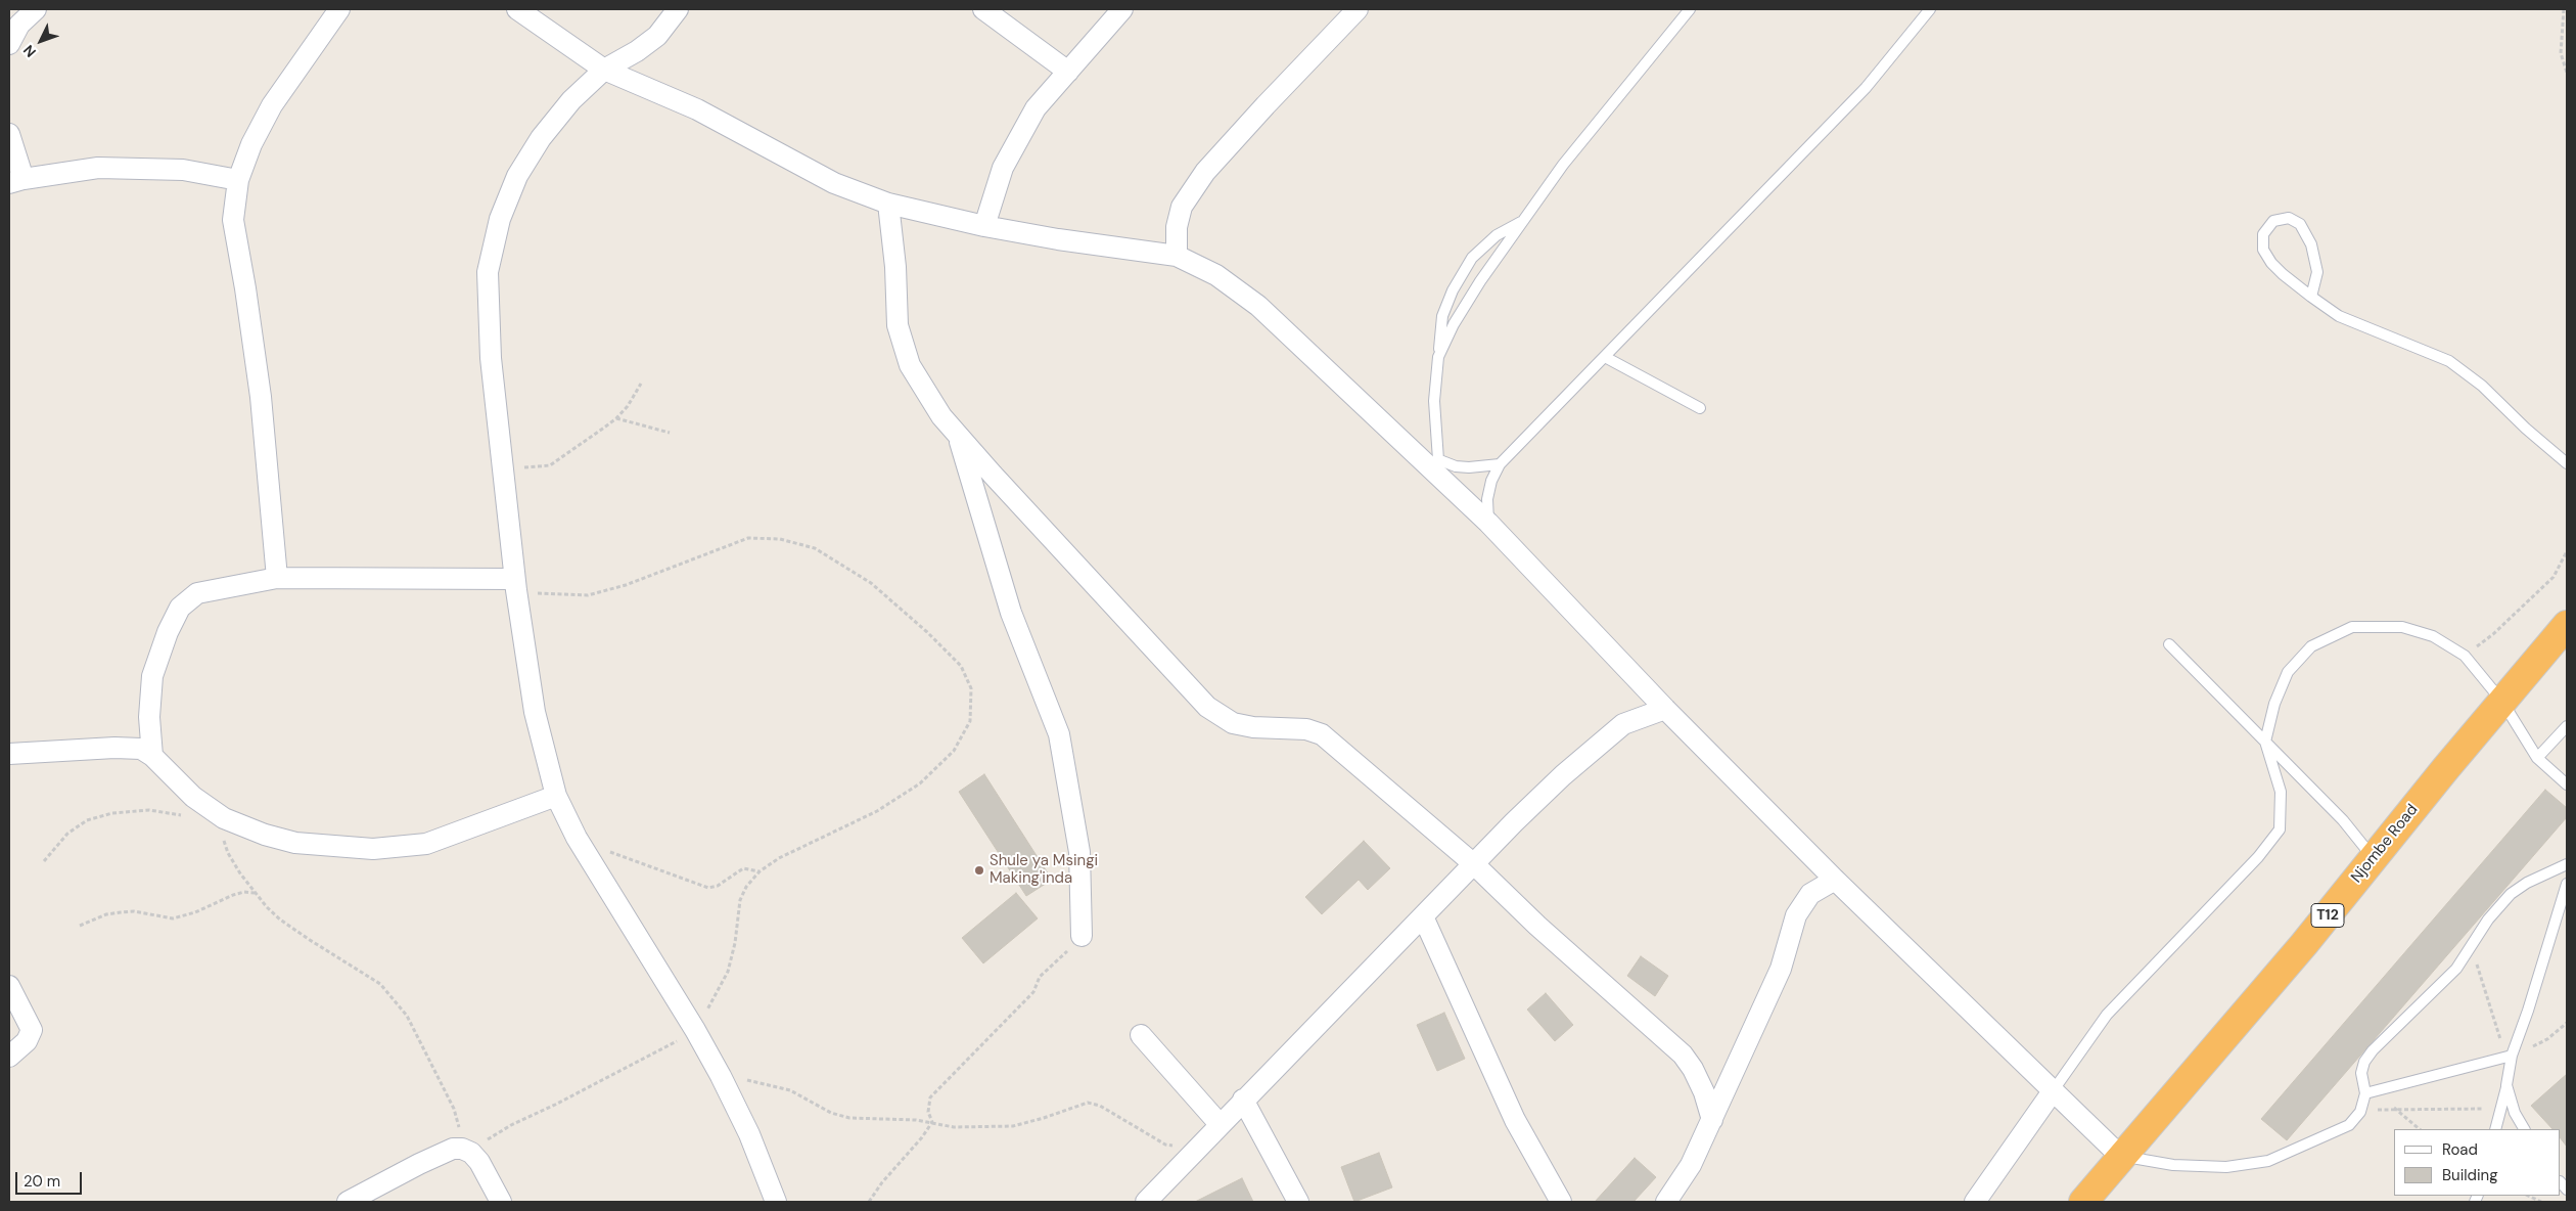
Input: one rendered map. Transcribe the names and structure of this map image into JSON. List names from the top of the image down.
{
  "streets": {
    "highway": ["Njombe Road", "T12"]
  },
  "places": ["Shule ya Msingi Making'inda"],
  "legend": ["Road", "Building"],
  "scale_bar": "20 m",
  "north": "bottom left"
}
